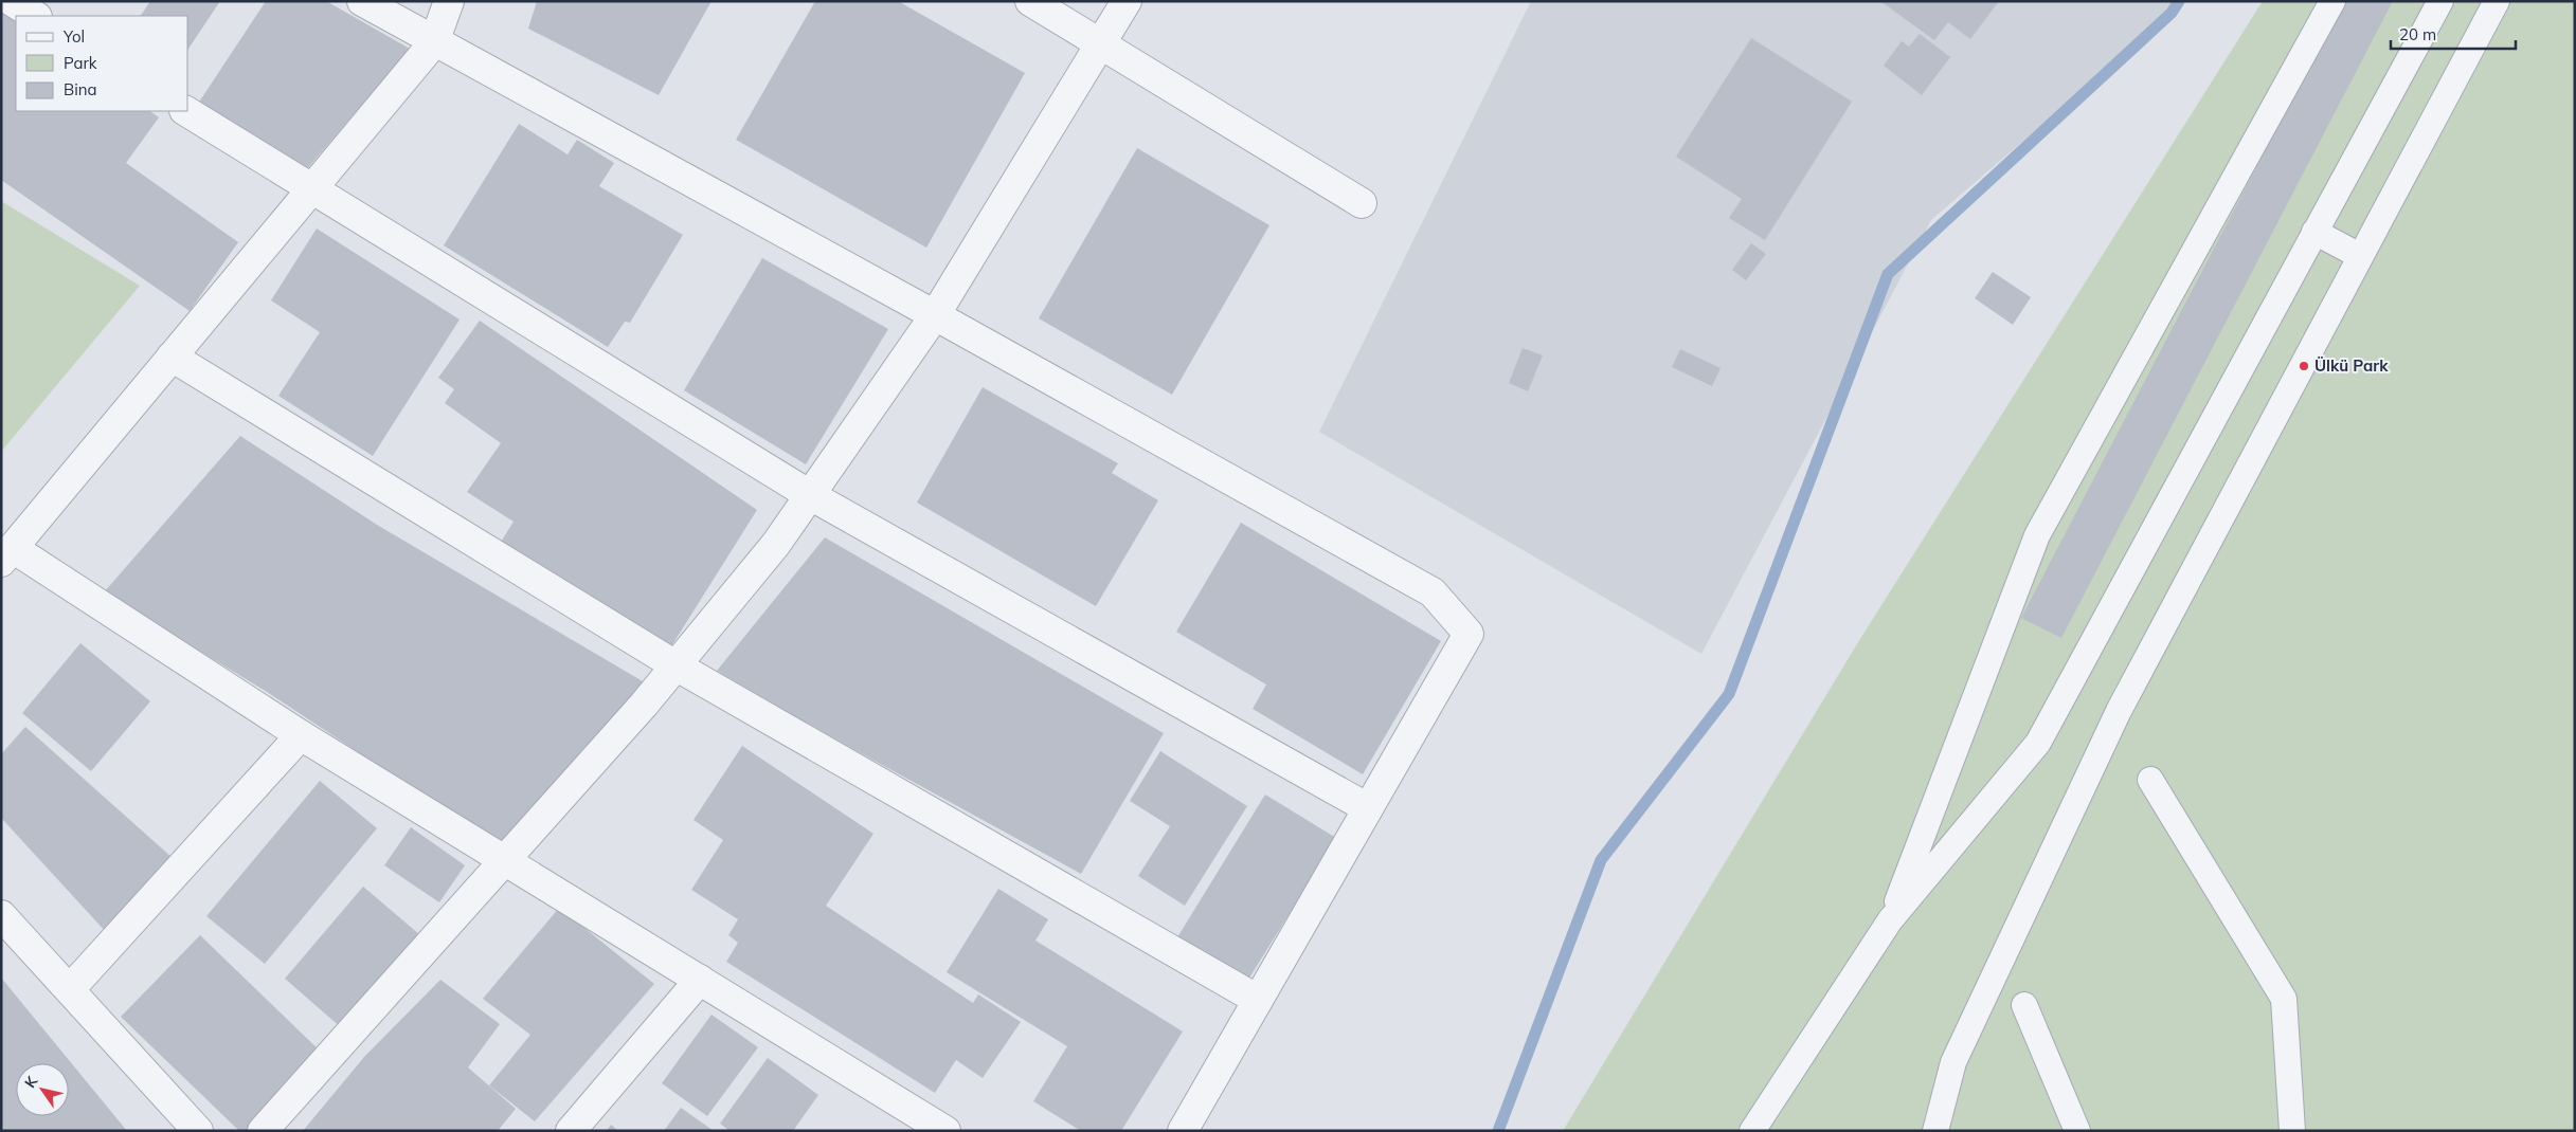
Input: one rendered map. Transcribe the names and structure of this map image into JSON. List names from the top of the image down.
{
  "places": ["Ülkü Park"],
  "legend": ["Yol", "Park", "Bina"],
  "scale_bar": "20 m",
  "north": "top left"
}
